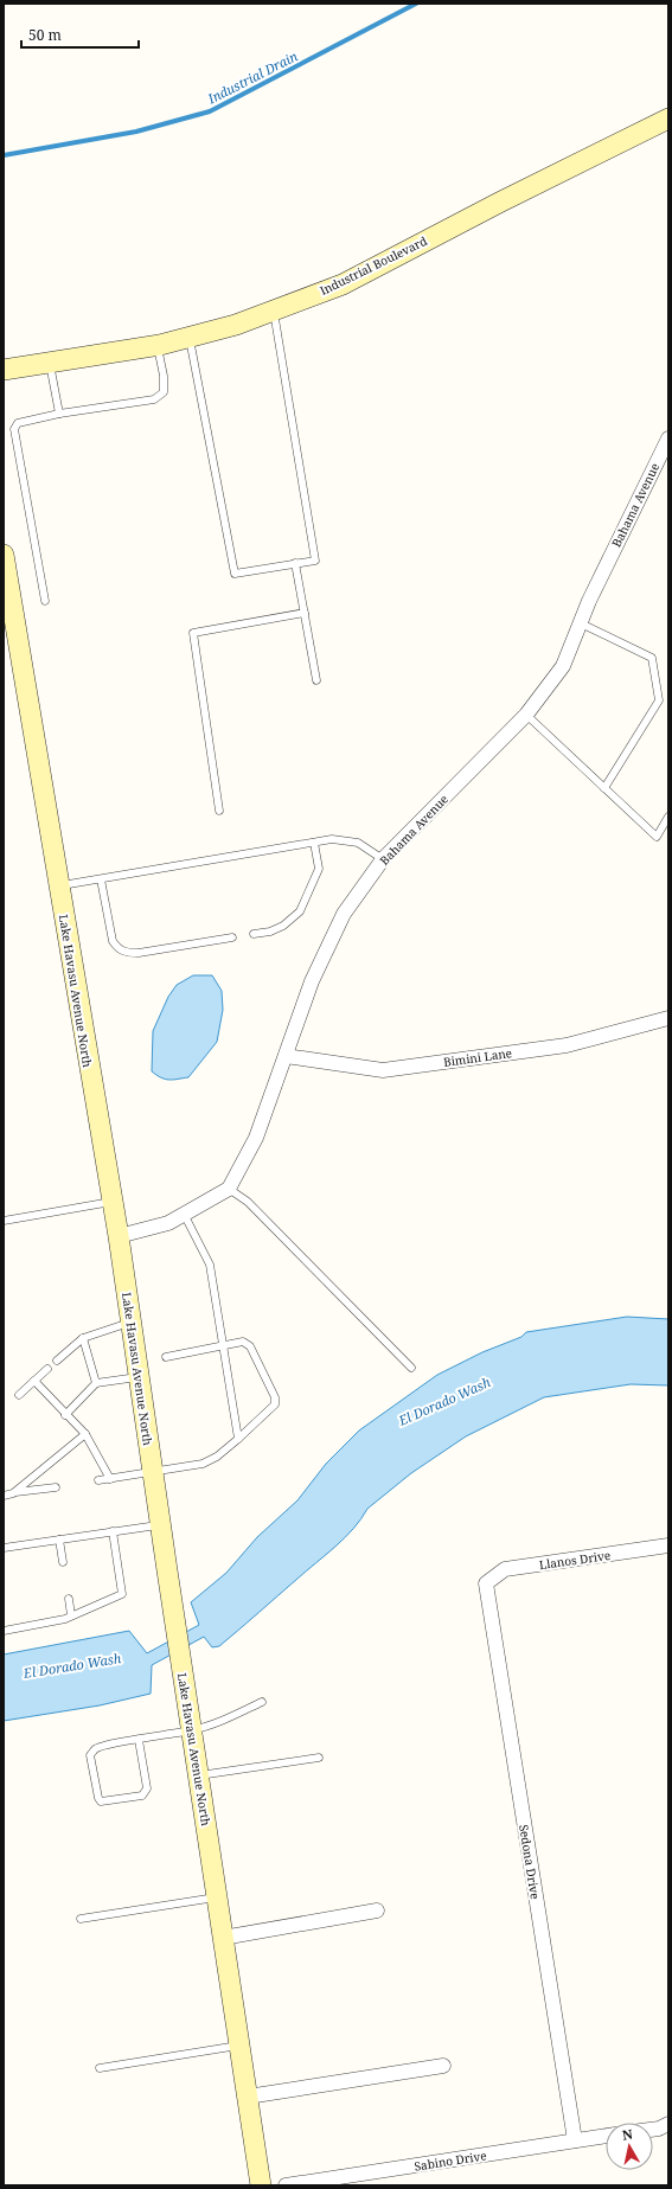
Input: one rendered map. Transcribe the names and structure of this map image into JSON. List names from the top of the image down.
{
  "streets": {
    "main road": ["Industrial Boulevard", "Lake Havasu Avenue North"],
    "street": [
      "Bahama Avenue",
      "Bimini Lane",
      "Llanos Drive",
      "Sedona Drive",
      "Sabino Drive"
    ]
  },
  "crossings": [
    ["Bahama Avenue", "Bimini Lane"],
    ["Llanos Drive", "Sedona Drive"],
    ["Sedona Drive", "Sabino Drive"]
  ],
  "water": ["Industrial Drain", "El Dorado Wash"],
  "scale_bar": "50 m",
  "north": "top"
}
